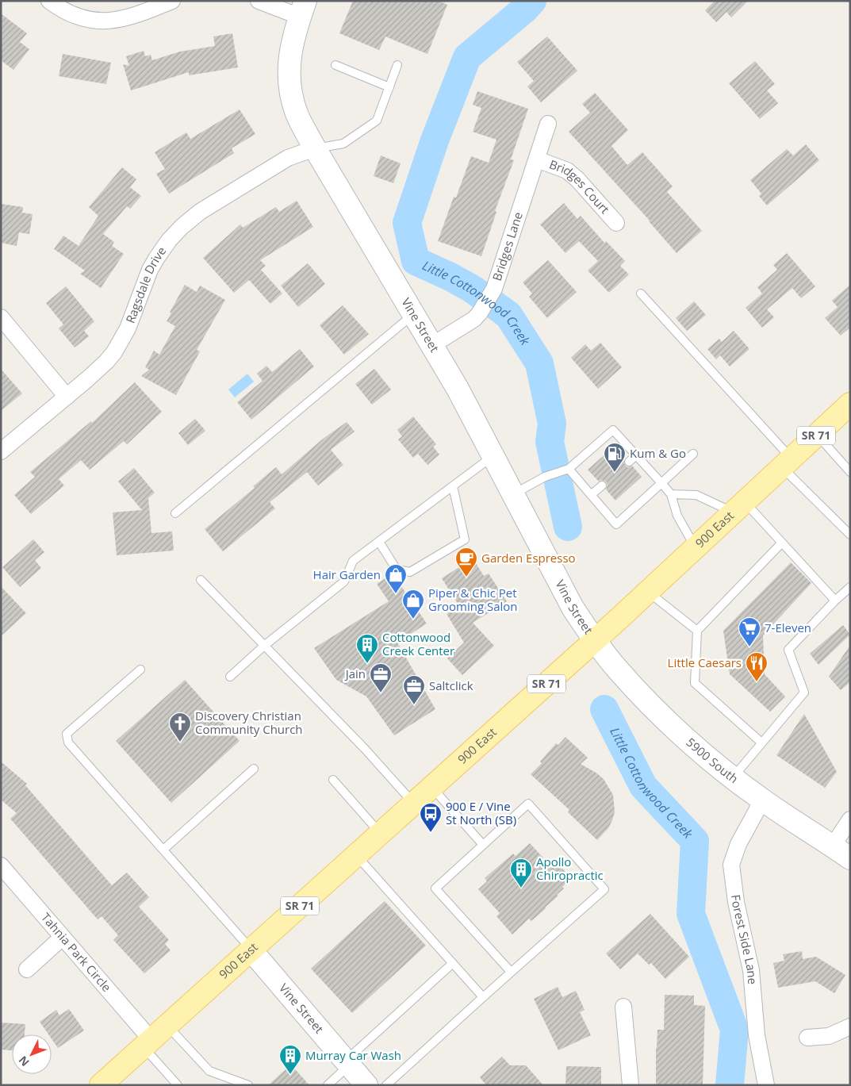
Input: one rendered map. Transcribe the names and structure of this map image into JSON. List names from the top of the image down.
{
  "streets": {
    "main road": ["SR 71", "900 East"],
    "street": [
      "Bridges Court",
      "Bridges Lane",
      "Ragsdale Drive",
      "Vine Street",
      "5900 South",
      "Forest Side Lane",
      "Tahnia Park Circle"
    ]
  },
  "crossings": [
    ["Bridges Court", "Bridges Lane"],
    ["Bridges Lane", "Vine Street"],
    ["Ragsdale Drive", "Vine Street"],
    ["Vine Street", "900 East"],
    ["Vine Street", "5900 South"],
    ["900 East", "5900 South"],
    ["900 East", "Tahnia Park Circle"],
    ["5900 South", "Forest Side Lane"]
  ],
  "water": ["Little Cottonwood Creek"],
  "places": {
    "fuel station": ["Kum & Go"],
    "cafe": ["Garden Espresso"],
    "shop": ["Hair Garden", "Piper & Chic Pet Grooming Salon"],
    "supermarket": ["7-Eleven"],
    "building": ["Cottonwood Creek Center", "Apollo Chiropractic", "Murray Car Wash"],
    "restaurant": ["Little Caesars"],
    "office": ["Jain", "Saltclick"],
    "church": ["Discovery Christian Community Church"],
    "bus stop": ["900 E / Vine St North (SB)"]
  },
  "north": "bottom left"
}
